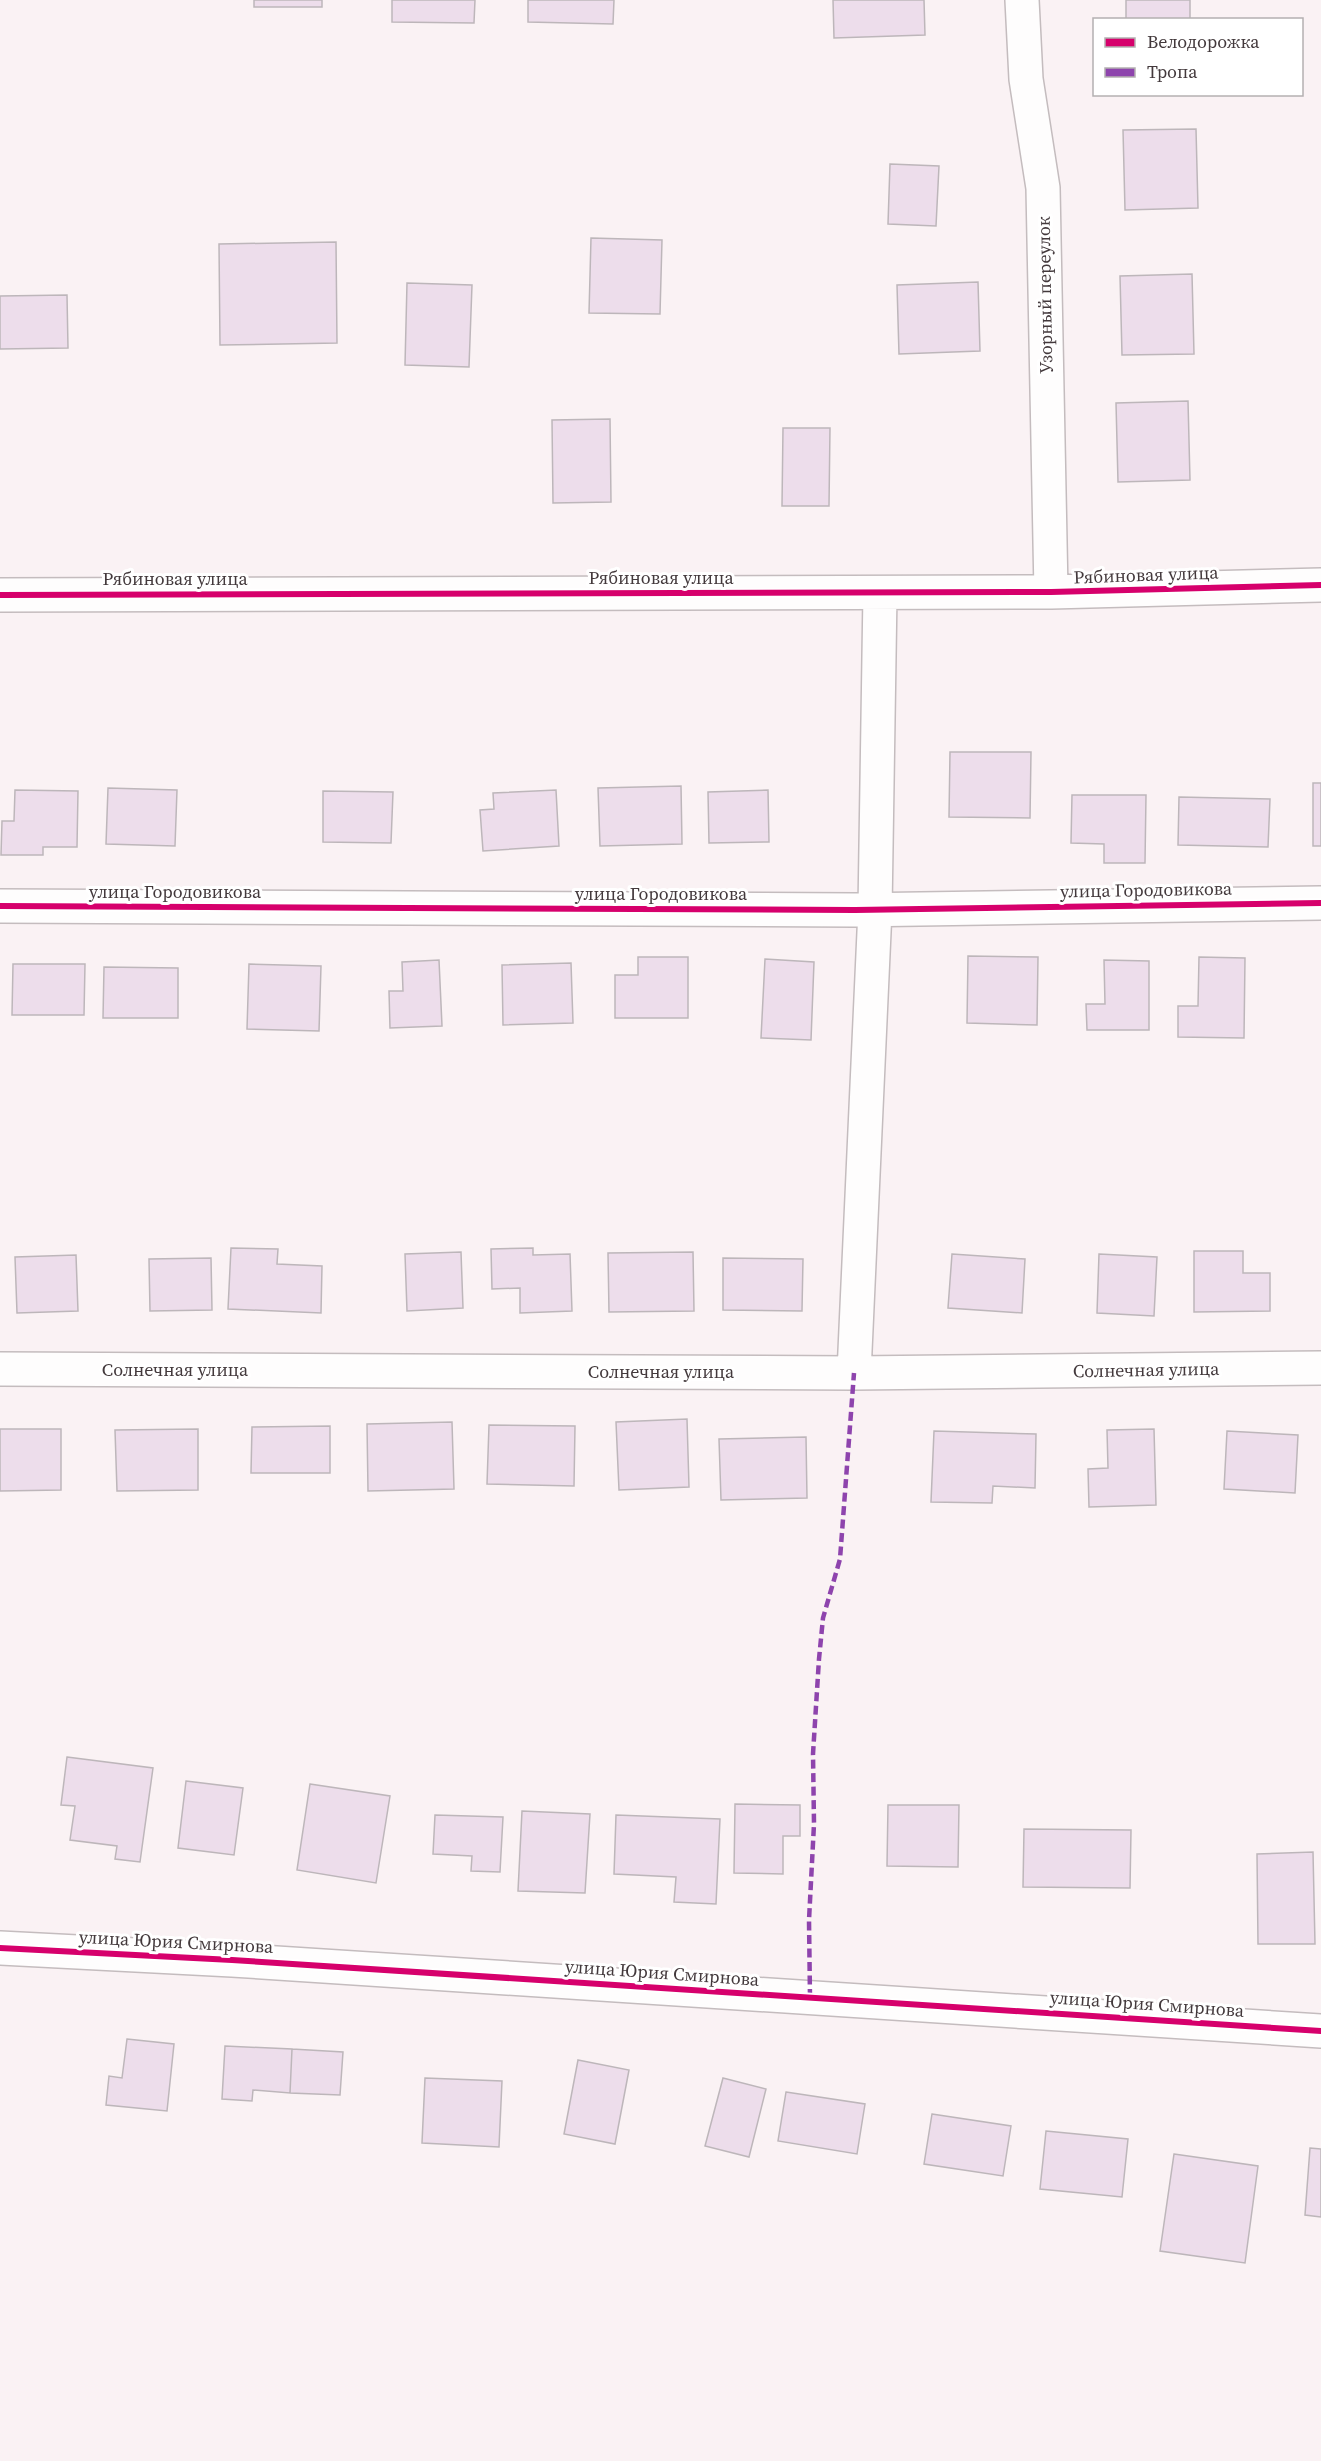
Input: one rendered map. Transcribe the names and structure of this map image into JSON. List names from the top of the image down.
{
  "streets": {
    "street": [
      "Узорный переулок",
      "Рябиновая улица",
      "улица Городовикова",
      "Солнечная улица",
      "улица Юрия Смирнова"
    ]
  },
  "crossings": [
    ["Узорный переулок", "Рябиновая улица"]
  ],
  "legend": ["Велодорожка", "Тропа"]
}
